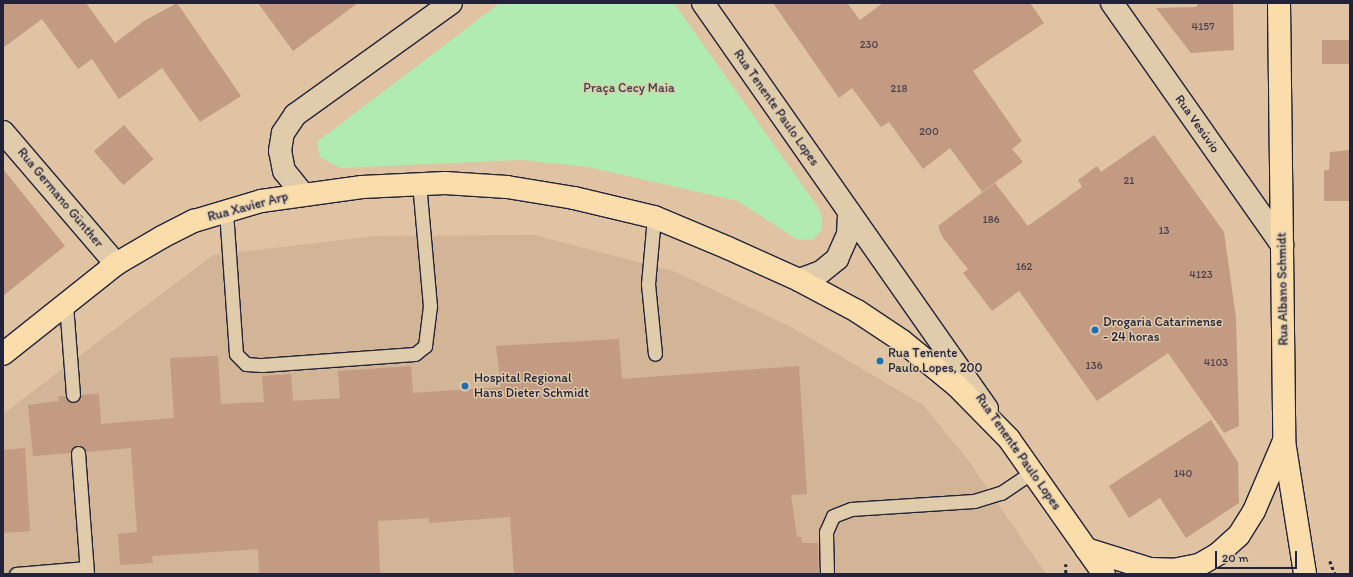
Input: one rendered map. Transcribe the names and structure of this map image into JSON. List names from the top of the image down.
{
  "streets": {
    "main road": ["Rua Tenente Paulo Lopes", "Rua Xavier Arp", "Rua Albano Schmidt"],
    "street": ["Rua Vesúvio", "Rua Germano Günther"]
  },
  "crossings": [
    ["Rua Vesúvio", "Rua Albano Schmidt"],
    ["Rua Germano Günther", "Rua Xavier Arp"]
  ],
  "parks": ["Praça Cecy Maia"],
  "places": ["Drogaria Catarinense - 24 horas", "Rua Tenente Paulo Lopes, 200", "Hospital Regional Hans Dieter Schmidt"],
  "house_numbers": [
    "4157",
    "230",
    "218",
    "200",
    "21",
    "186",
    "13",
    "162",
    "4123",
    "4103",
    "136",
    "140"
  ],
  "scale_bar": "20 m"
}
